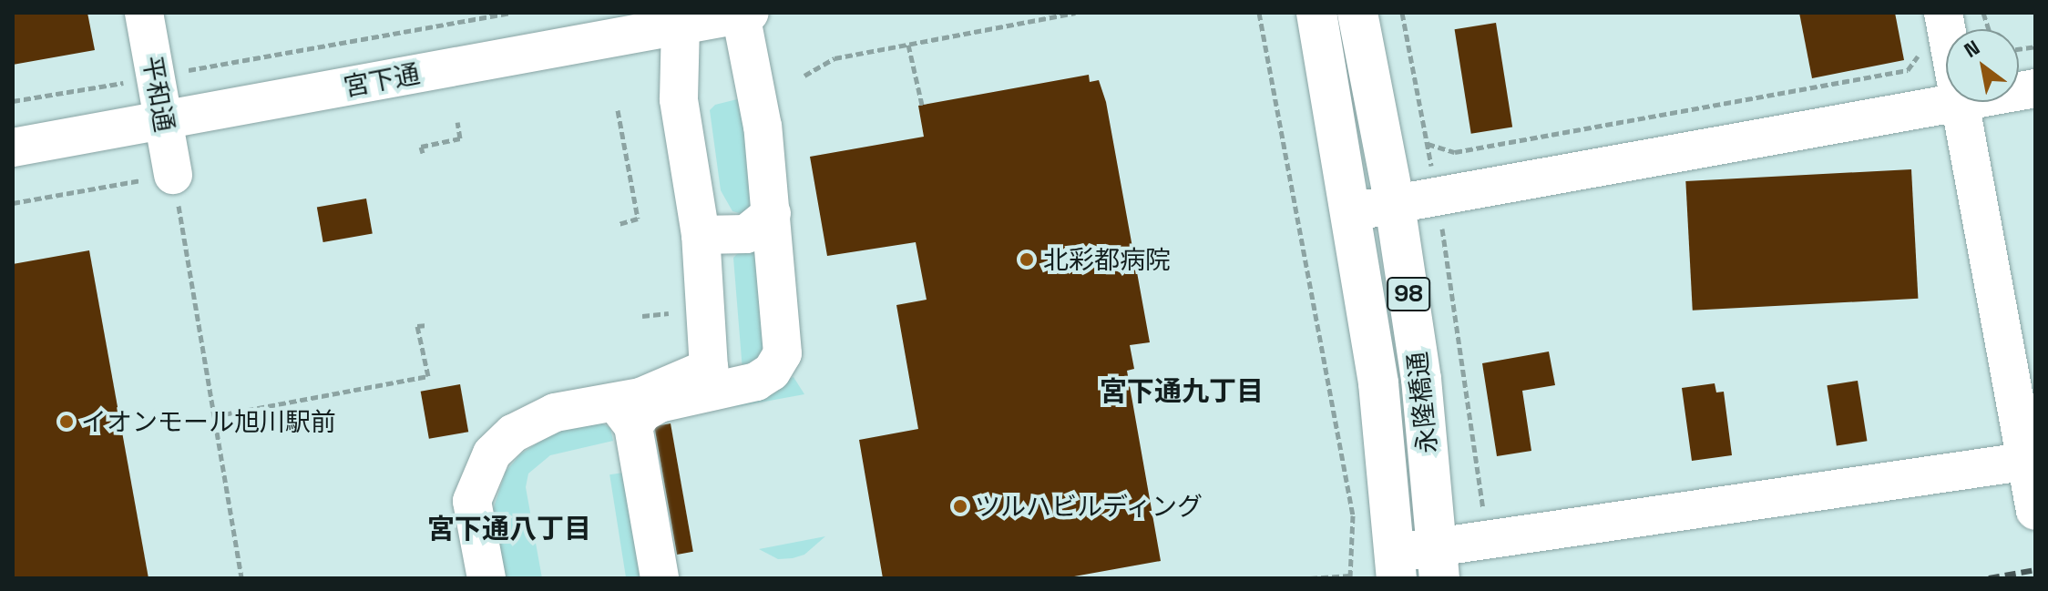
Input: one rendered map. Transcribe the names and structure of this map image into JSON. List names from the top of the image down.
{
  "streets": {
    "main road": ["98", "永隆橋通"],
    "street": ["宮下通", "平和通"]
  },
  "crossings": [
    ["宮下通", "平和通"]
  ],
  "districts": ["宮下通九丁目", "宮下通八丁目"],
  "places": ["北彩都病院", "イオンモール旭川駅前", "ツルハビルディング"],
  "north": "top left"
}
